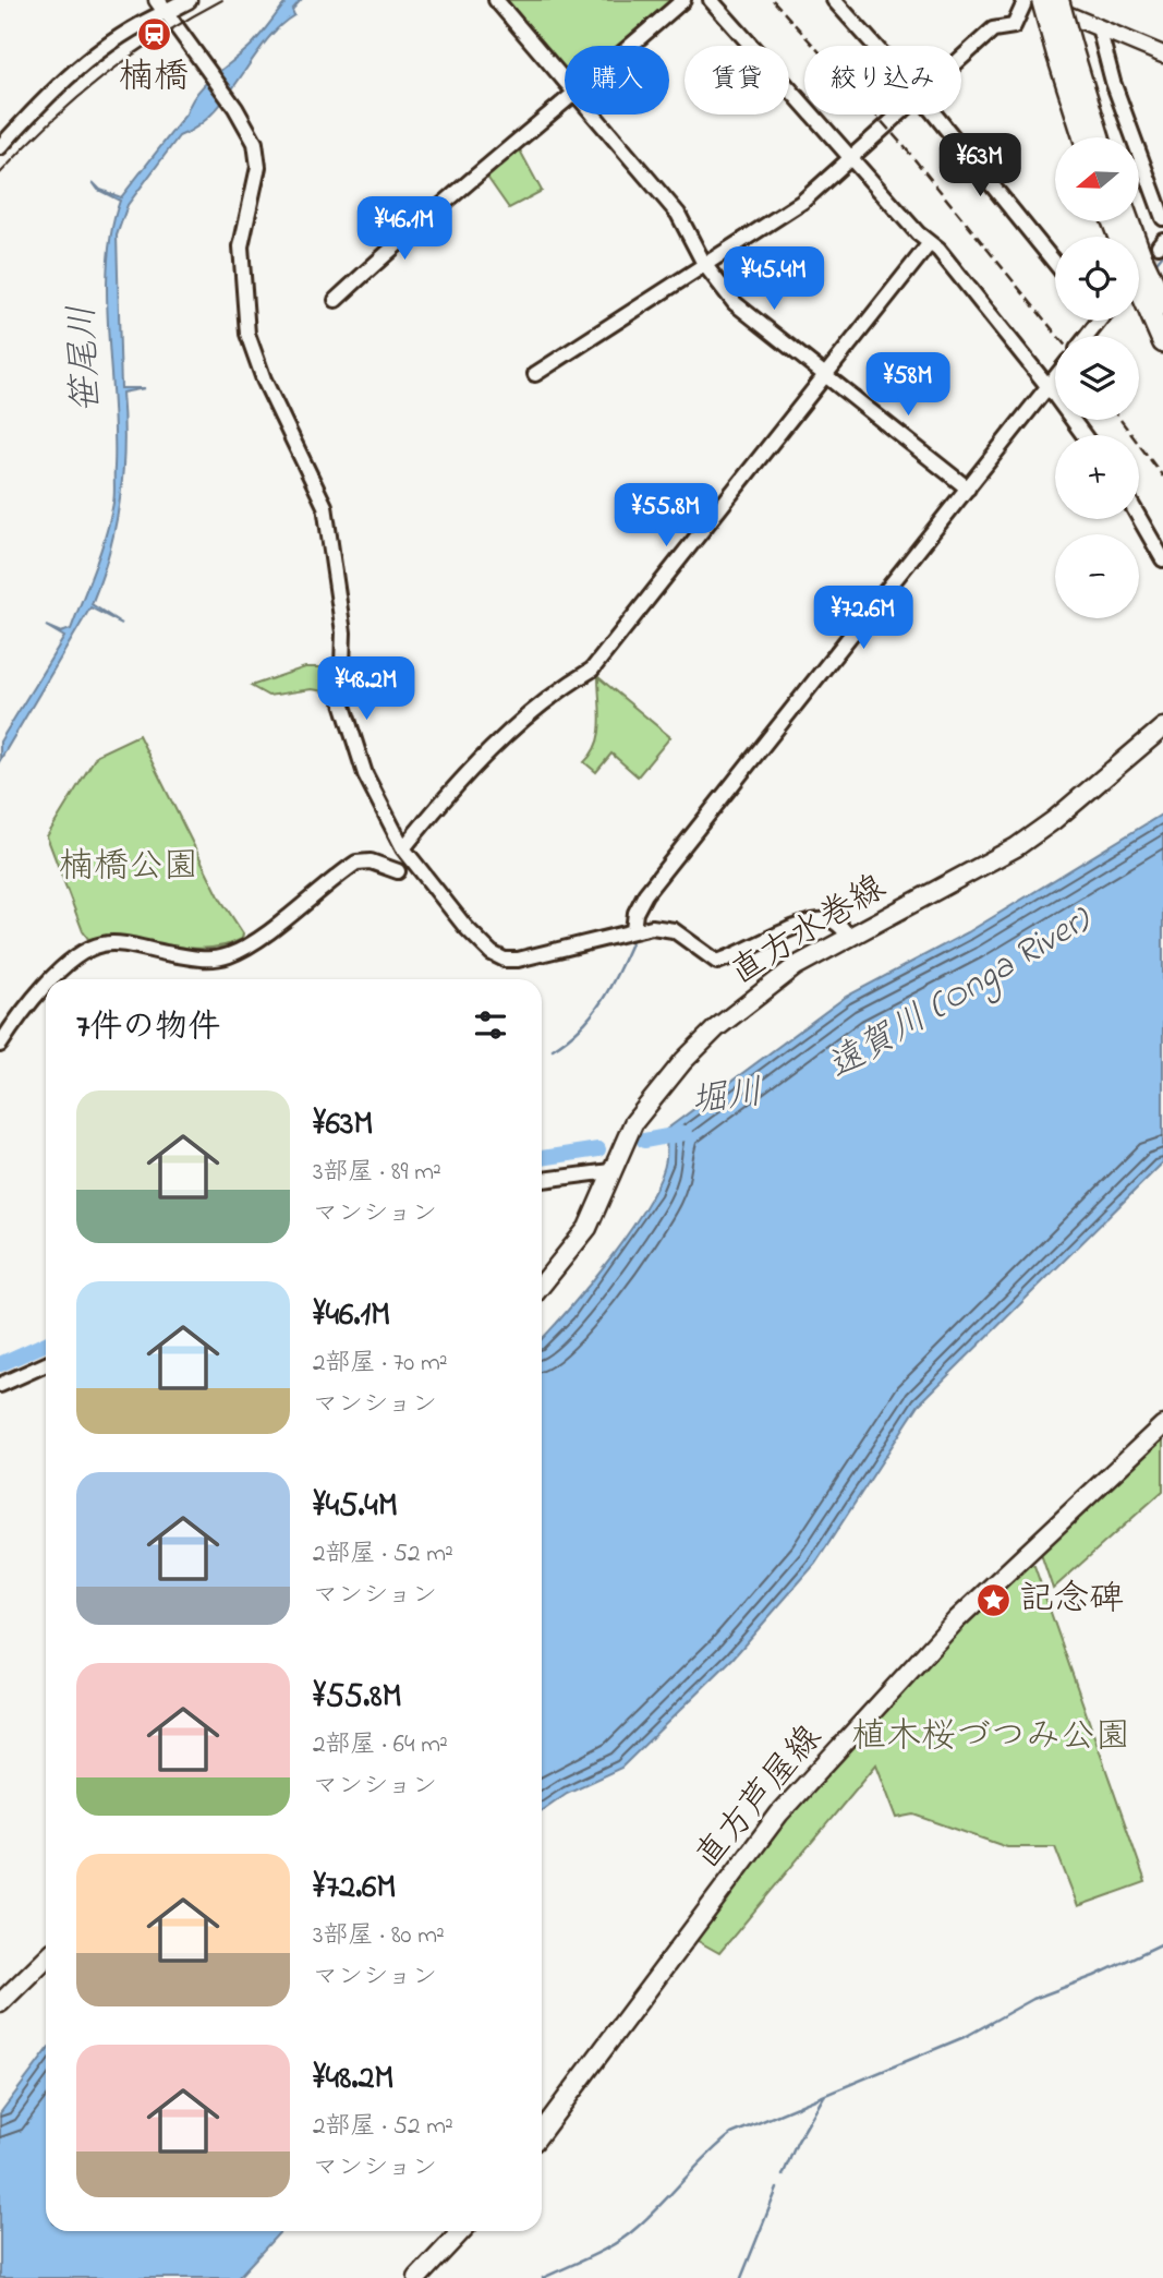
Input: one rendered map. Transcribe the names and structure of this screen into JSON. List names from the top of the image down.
{
  "streets": {
    "main road": ["直方水巻線", "直方芦屋線"]
  },
  "water": ["笹尾川", "遠賀川 (Onga River)", "堀川"],
  "parks": ["楠橋公園", "植木桜づつみ公園"],
  "places": {
    "station": ["楠橋"],
    "place": ["記念碑"]
  },
  "north": "left",
  "page": {
    "chip": ["購入", "賃貸", "絞り込み"],
    "price": [
      "¥63M",
      "¥46.1M",
      "¥45.4M",
      "¥58M",
      "¥55.8M",
      "¥72.6M",
      "¥48.2M"
    ],
    "map_buttons": ["+", "−"],
    "heading": "7件の物件",
    "list": [
      {
        "name": "¥63M",
        "note": "3部屋 · 89 m² · マンション"
      },
      {
        "name": "¥46.1M",
        "note": "2部屋 · 70 m² · マンション"
      },
      {
        "name": "¥45.4M",
        "note": "2部屋 · 52 m² · マンション"
      },
      {
        "name": "¥55.8M",
        "note": "2部屋 · 64 m² · マンション"
      },
      {
        "name": "¥72.6M",
        "note": "3部屋 · 80 m² · マンション"
      },
      {
        "name": "¥48.2M",
        "note": "2部屋 · 52 m² · マンション"
      }
    ]
  }
}
